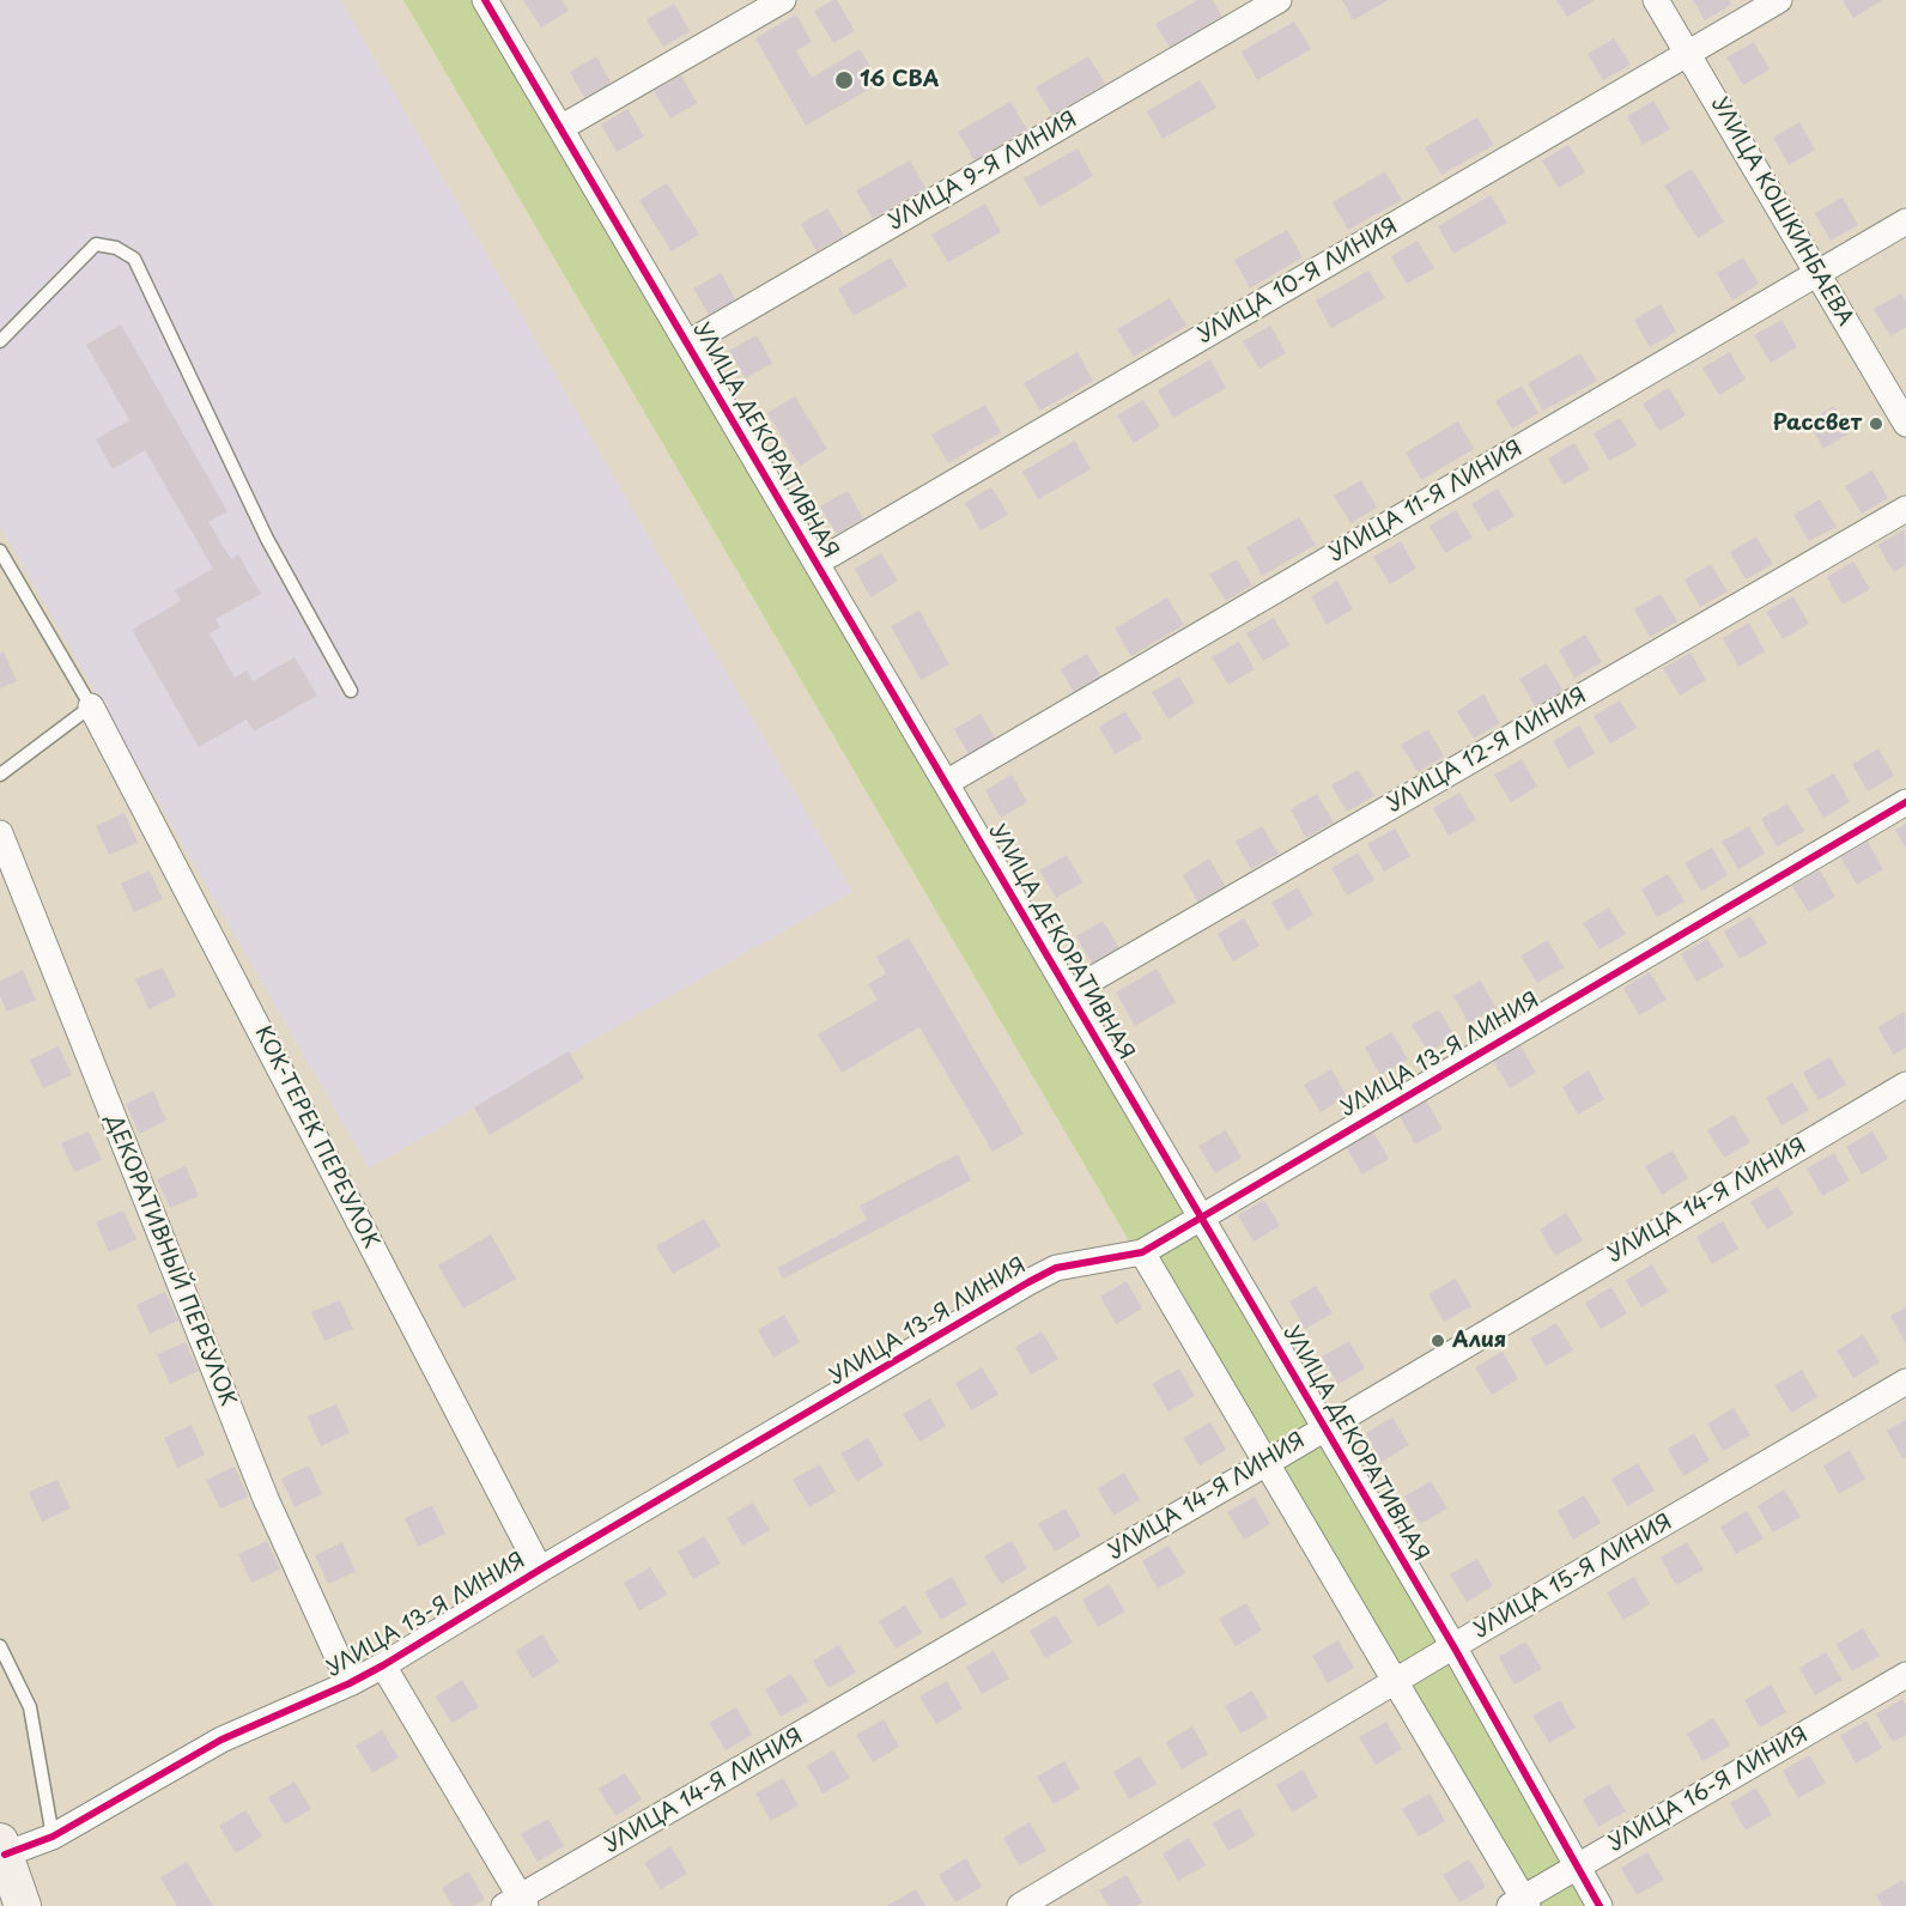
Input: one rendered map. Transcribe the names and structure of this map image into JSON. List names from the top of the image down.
{
  "streets": {
    "street": [
      "УЛИЦА 9-Я ЛИНИЯ",
      "УЛИЦА КОШКИНБАЕВА",
      "УЛИЦА 10-Я ЛИНИЯ",
      "УЛИЦА ДЕКОРАТИВНАЯ",
      "УЛИЦА 11-Я ЛИНИЯ",
      "УЛИЦА 12-Я ЛИНИЯ",
      "УЛИЦА 13-Я ЛИНИЯ",
      "КОК-ТЕРЕК ПЕРЕУЛОК",
      "УЛИЦА 14-Я ЛИНИЯ",
      "ДЕКОРАТИВНЫЙ ПЕРЕУЛОК",
      "УЛИЦА 15-Я ЛИНИЯ",
      "УЛИЦА 16-Я ЛИНИЯ"
    ]
  },
  "crossings": [
    ["УЛИЦА 9-Я ЛИНИЯ", "УЛИЦА ДЕКОРАТИВНАЯ"],
    ["УЛИЦА КОШКИНБАЕВА", "УЛИЦА 10-Я ЛИНИЯ"],
    ["УЛИЦА КОШКИНБАЕВА", "УЛИЦА 11-Я ЛИНИЯ"],
    ["УЛИЦА 10-Я ЛИНИЯ", "УЛИЦА ДЕКОРАТИВНАЯ"],
    ["УЛИЦА ДЕКОРАТИВНАЯ", "УЛИЦА 11-Я ЛИНИЯ"],
    ["УЛИЦА ДЕКОРАТИВНАЯ", "УЛИЦА 12-Я ЛИНИЯ"],
    ["УЛИЦА ДЕКОРАТИВНАЯ", "УЛИЦА 13-Я ЛИНИЯ"],
    ["УЛИЦА ДЕКОРАТИВНАЯ", "УЛИЦА 14-Я ЛИНИЯ"],
    ["УЛИЦА ДЕКОРАТИВНАЯ", "УЛИЦА 15-Я ЛИНИЯ"],
    ["УЛИЦА ДЕКОРАТИВНАЯ", "УЛИЦА 16-Я ЛИНИЯ"],
    ["УЛИЦА 13-Я ЛИНИЯ", "КОК-ТЕРЕК ПЕРЕУЛОК"],
    ["УЛИЦА 13-Я ЛИНИЯ", "ДЕКОРАТИВНЫЙ ПЕРЕУЛОК"]
  ],
  "places": ["16 СВА", "Рассвет", "Алия"]
}
